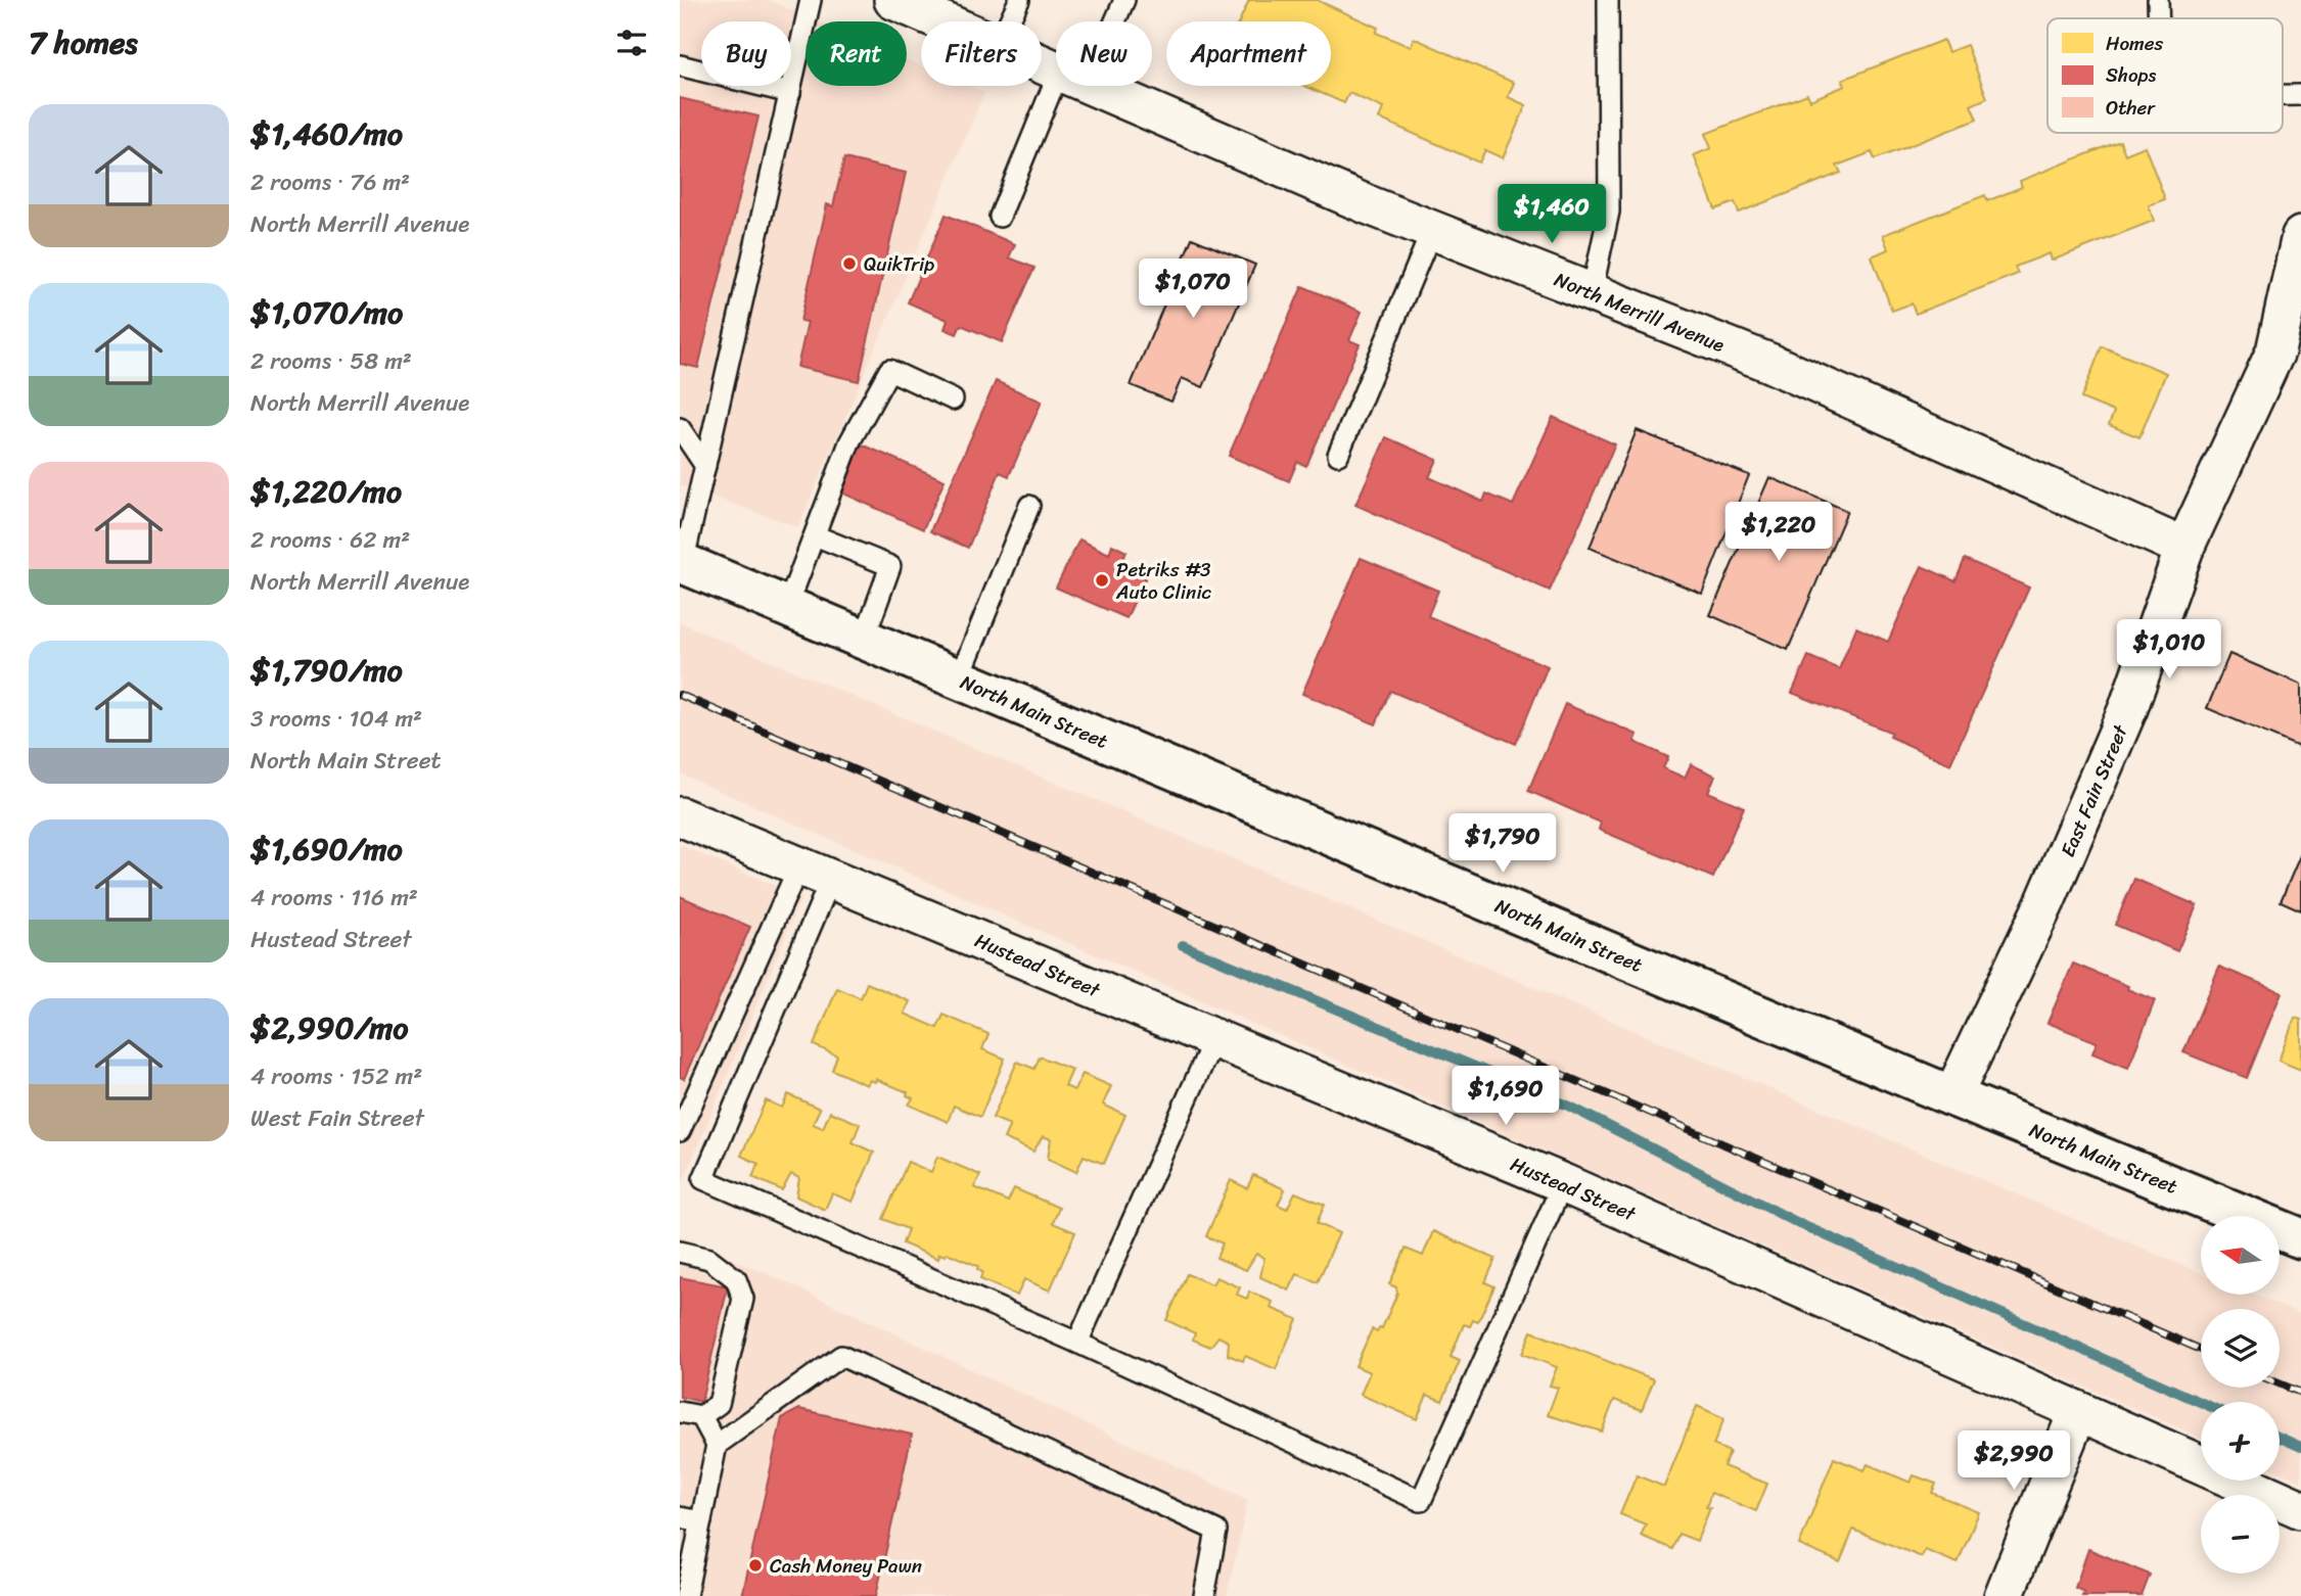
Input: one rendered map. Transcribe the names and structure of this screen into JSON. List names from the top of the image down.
{
  "streets": {
    "street": [
      "North Merrill Avenue",
      "North Main Street",
      "East Fain Street",
      "Hustead Street"
    ]
  },
  "crossings": [
    ["North Merrill Avenue", "East Fain Street"],
    ["North Main Street", "East Fain Street"]
  ],
  "places": ["QuikTrip", "Petriks #3 Auto Clinic", "Cash Money Pawn"],
  "legend": ["Homes", "Shops", "Other"],
  "north": "left",
  "page": {
    "heading": "7 homes",
    "chip": [
      "Buy",
      "Rent",
      "Filters",
      "New",
      "Apartment"
    ],
    "list": [
      {
        "name": "$1,460/mo",
        "note": "2 rooms · 76 m² · North Merrill Avenue"
      },
      {
        "name": "$1,070/mo",
        "note": "2 rooms · 58 m² · North Merrill Avenue"
      },
      {
        "name": "$1,220/mo",
        "note": "2 rooms · 62 m² · North Merrill Avenue"
      },
      {
        "name": "$1,790/mo",
        "note": "3 rooms · 104 m² · North Main Street"
      },
      {
        "name": "$1,690/mo",
        "note": "4 rooms · 116 m² · Hustead Street"
      },
      {
        "name": "$2,990/mo",
        "note": "4 rooms · 152 m² · West Fain Street"
      }
    ],
    "price": [
      "$1,460",
      "$1,070",
      "$1,220",
      "$1,010",
      "$1,790",
      "$1,690",
      "$2,990"
    ],
    "map_buttons": ["+", "−"]
  }
}
